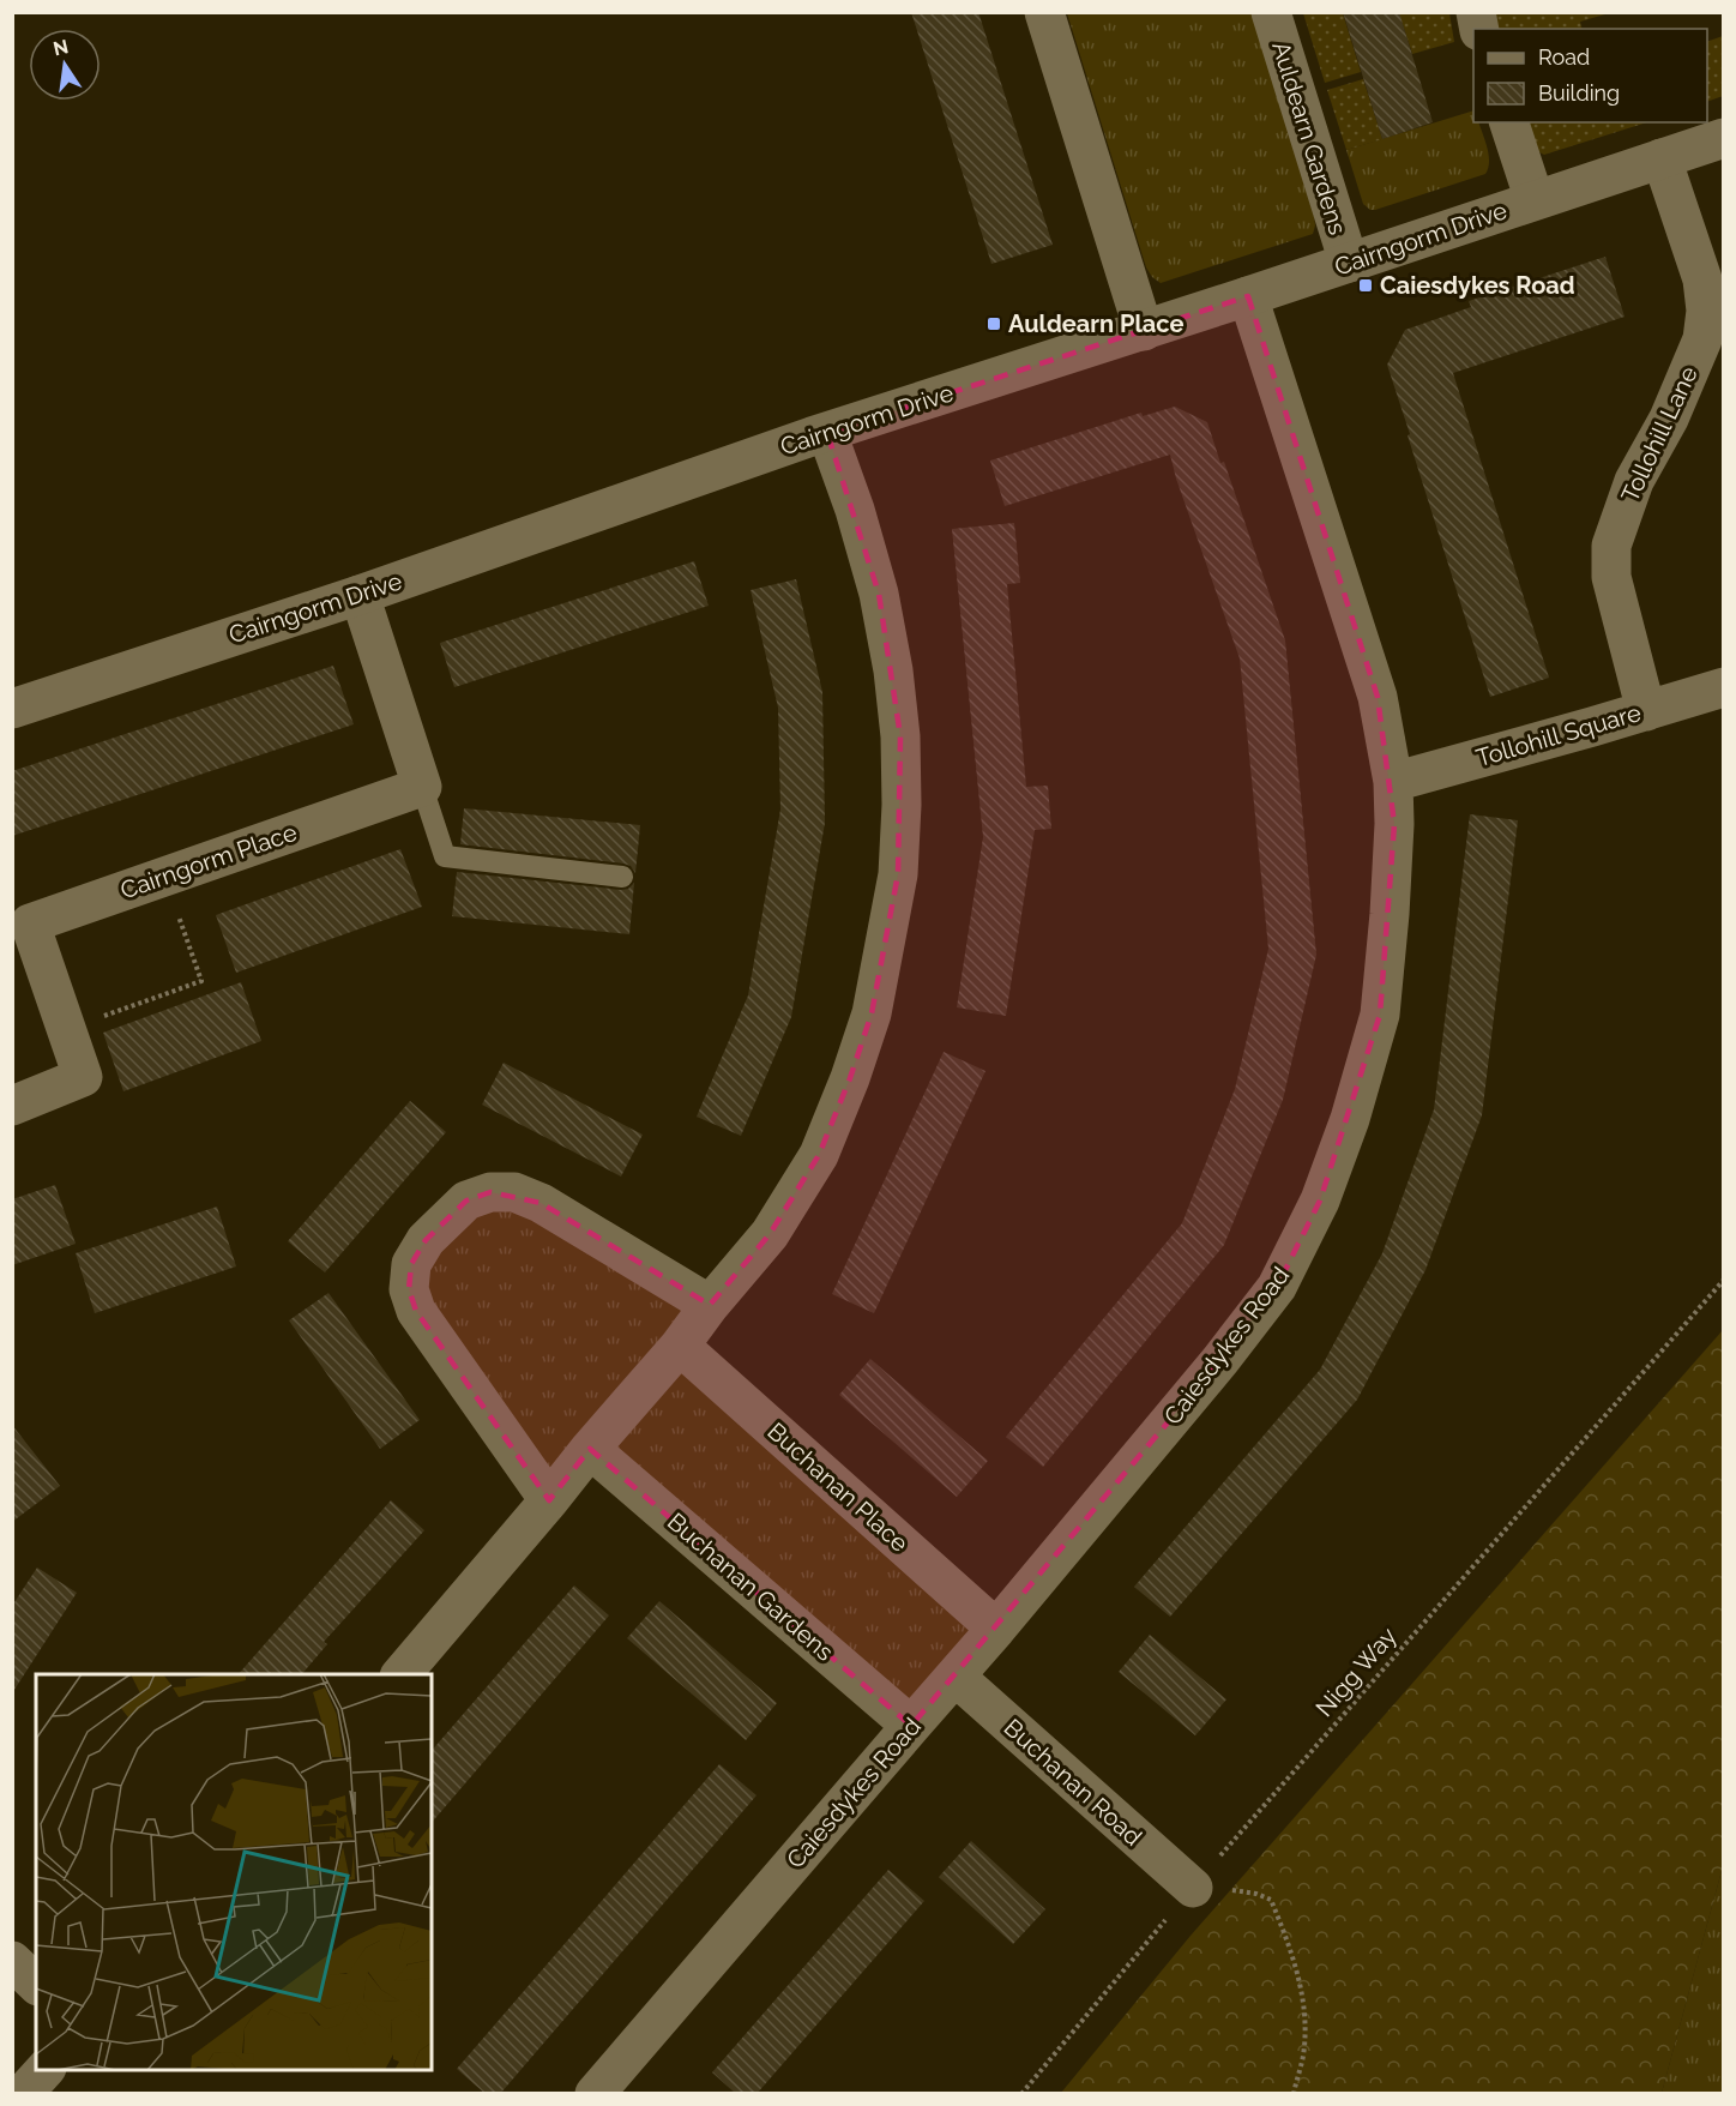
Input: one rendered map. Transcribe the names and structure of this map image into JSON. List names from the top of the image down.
{
  "streets": {
    "street": [
      "Auldearn Gardens",
      "Cairngorm Drive",
      "Tollohill Lane",
      "Tollohill Square",
      "Cairngorm Place",
      "Caiesdykes Road",
      "Buchanan Place",
      "Buchanan Gardens",
      "Buchanan Road"
    ],
    "path": ["Nigg Way"]
  },
  "crossings": [
    ["Auldearn Gardens", "Cairngorm Drive"],
    ["Cairngorm Drive", "Tollohill Lane"],
    ["Cairngorm Drive", "Caiesdykes Road"],
    ["Tollohill Lane", "Tollohill Square"],
    ["Tollohill Square", "Caiesdykes Road"],
    ["Caiesdykes Road", "Buchanan Place"],
    ["Caiesdykes Road", "Buchanan Gardens"],
    ["Caiesdykes Road", "Buchanan Road"],
    ["Nigg Way", "Buchanan Road"]
  ],
  "places": {
    "transit": ["Caiesdykes Road", "Auldearn Place"]
  },
  "legend": ["Road", "Building"],
  "north": "top"
}
